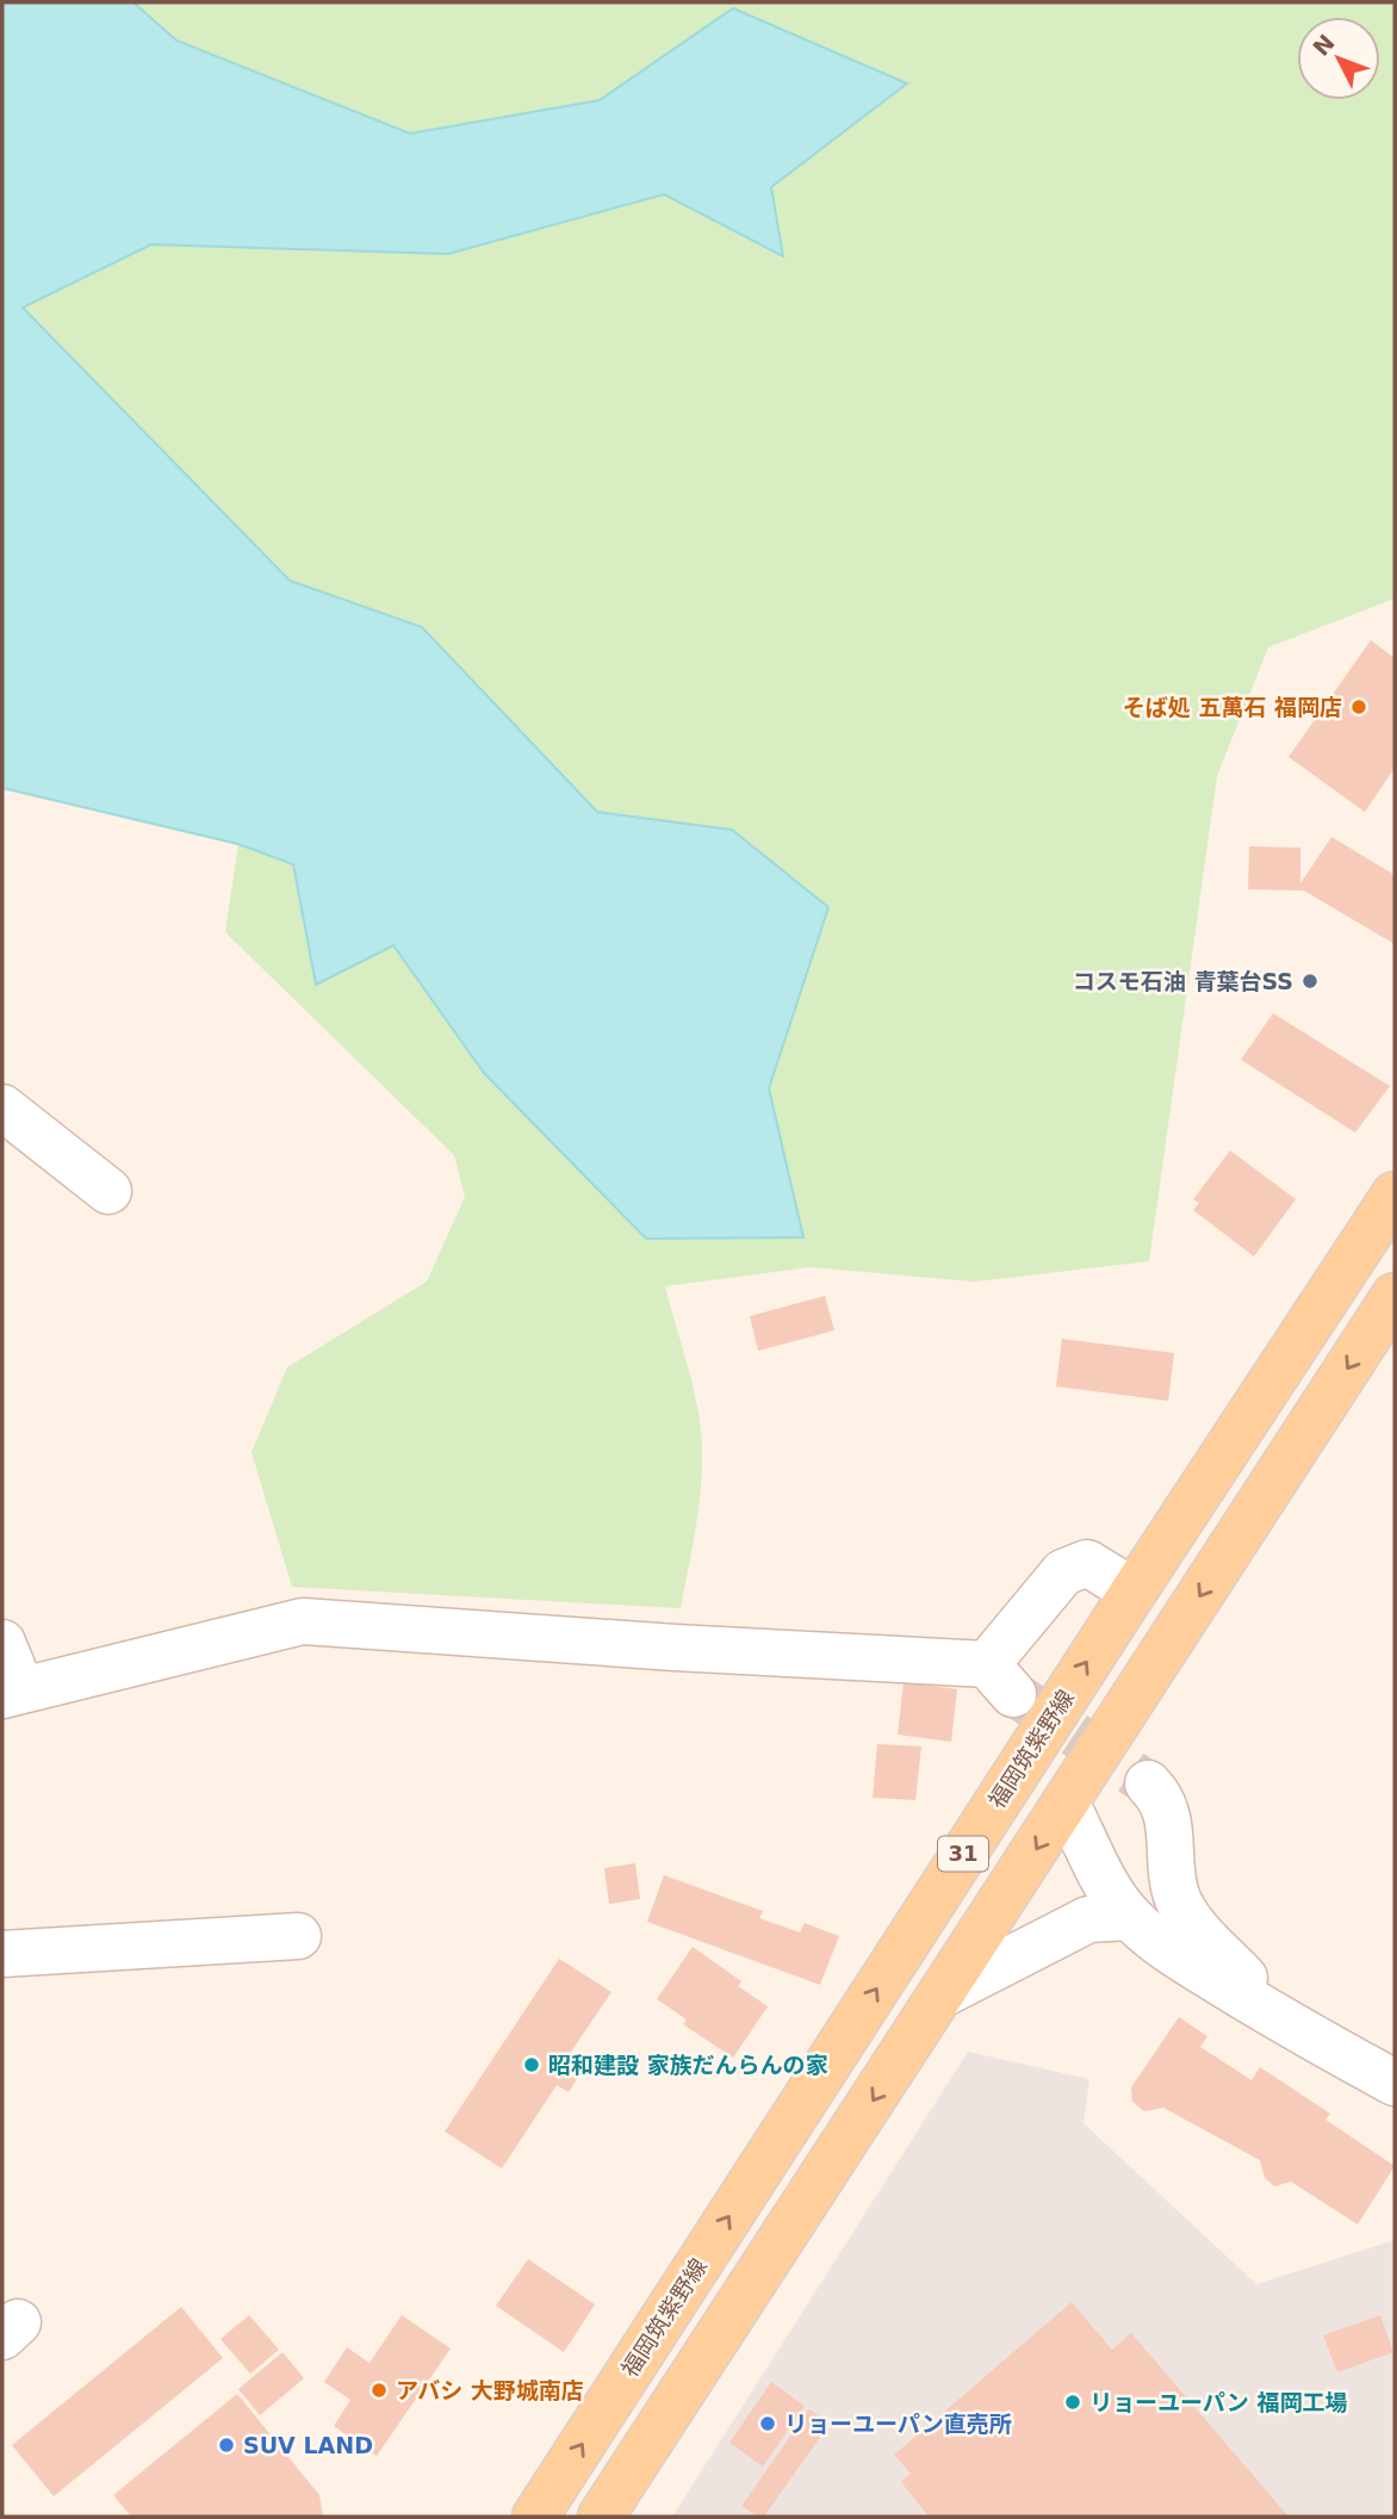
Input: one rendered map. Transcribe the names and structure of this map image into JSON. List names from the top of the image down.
{
  "streets": {
    "main road": ["福岡筑紫野線", "31"]
  },
  "places": [
    "そば処 五萬石 福岡店",
    "コスモ石油 青葉台SS",
    "昭和建設 家族だんらんの家",
    "アバシ 大野城南店",
    "リョーユーパン 福岡工場",
    "リョーユーパン直売所",
    "SUV LAND"
  ],
  "north": "top left"
}
